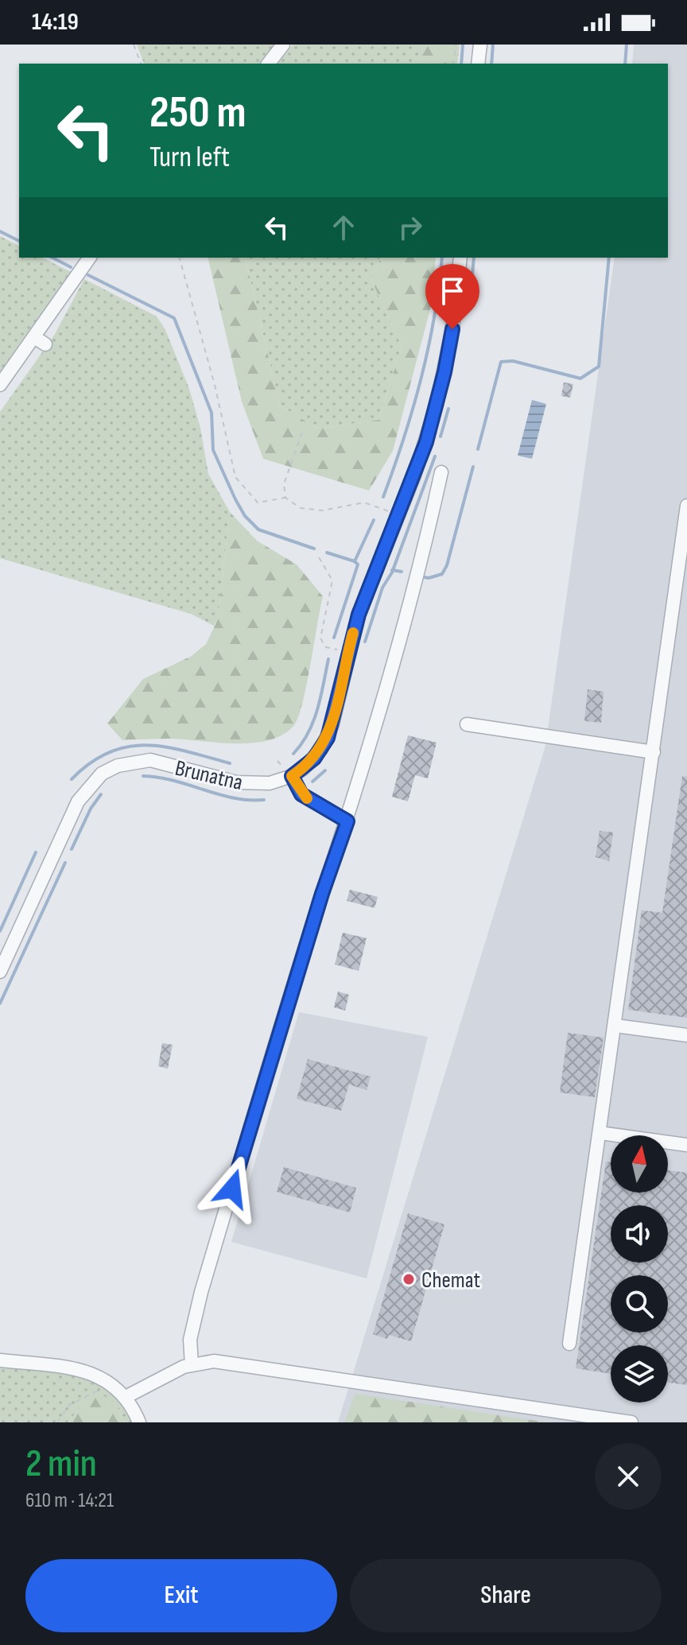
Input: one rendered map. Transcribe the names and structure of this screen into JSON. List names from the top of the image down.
{
  "streets": {
    "street": ["Brunatna"]
  },
  "places": ["Chemat"],
  "north": "top",
  "page": {
    "status": "14:19",
    "turn": ["250 m", "Turn left"],
    "heading": ["2 min", "610 m · 14:21"],
    "buttons": ["Exit", "Share"]
  }
}
